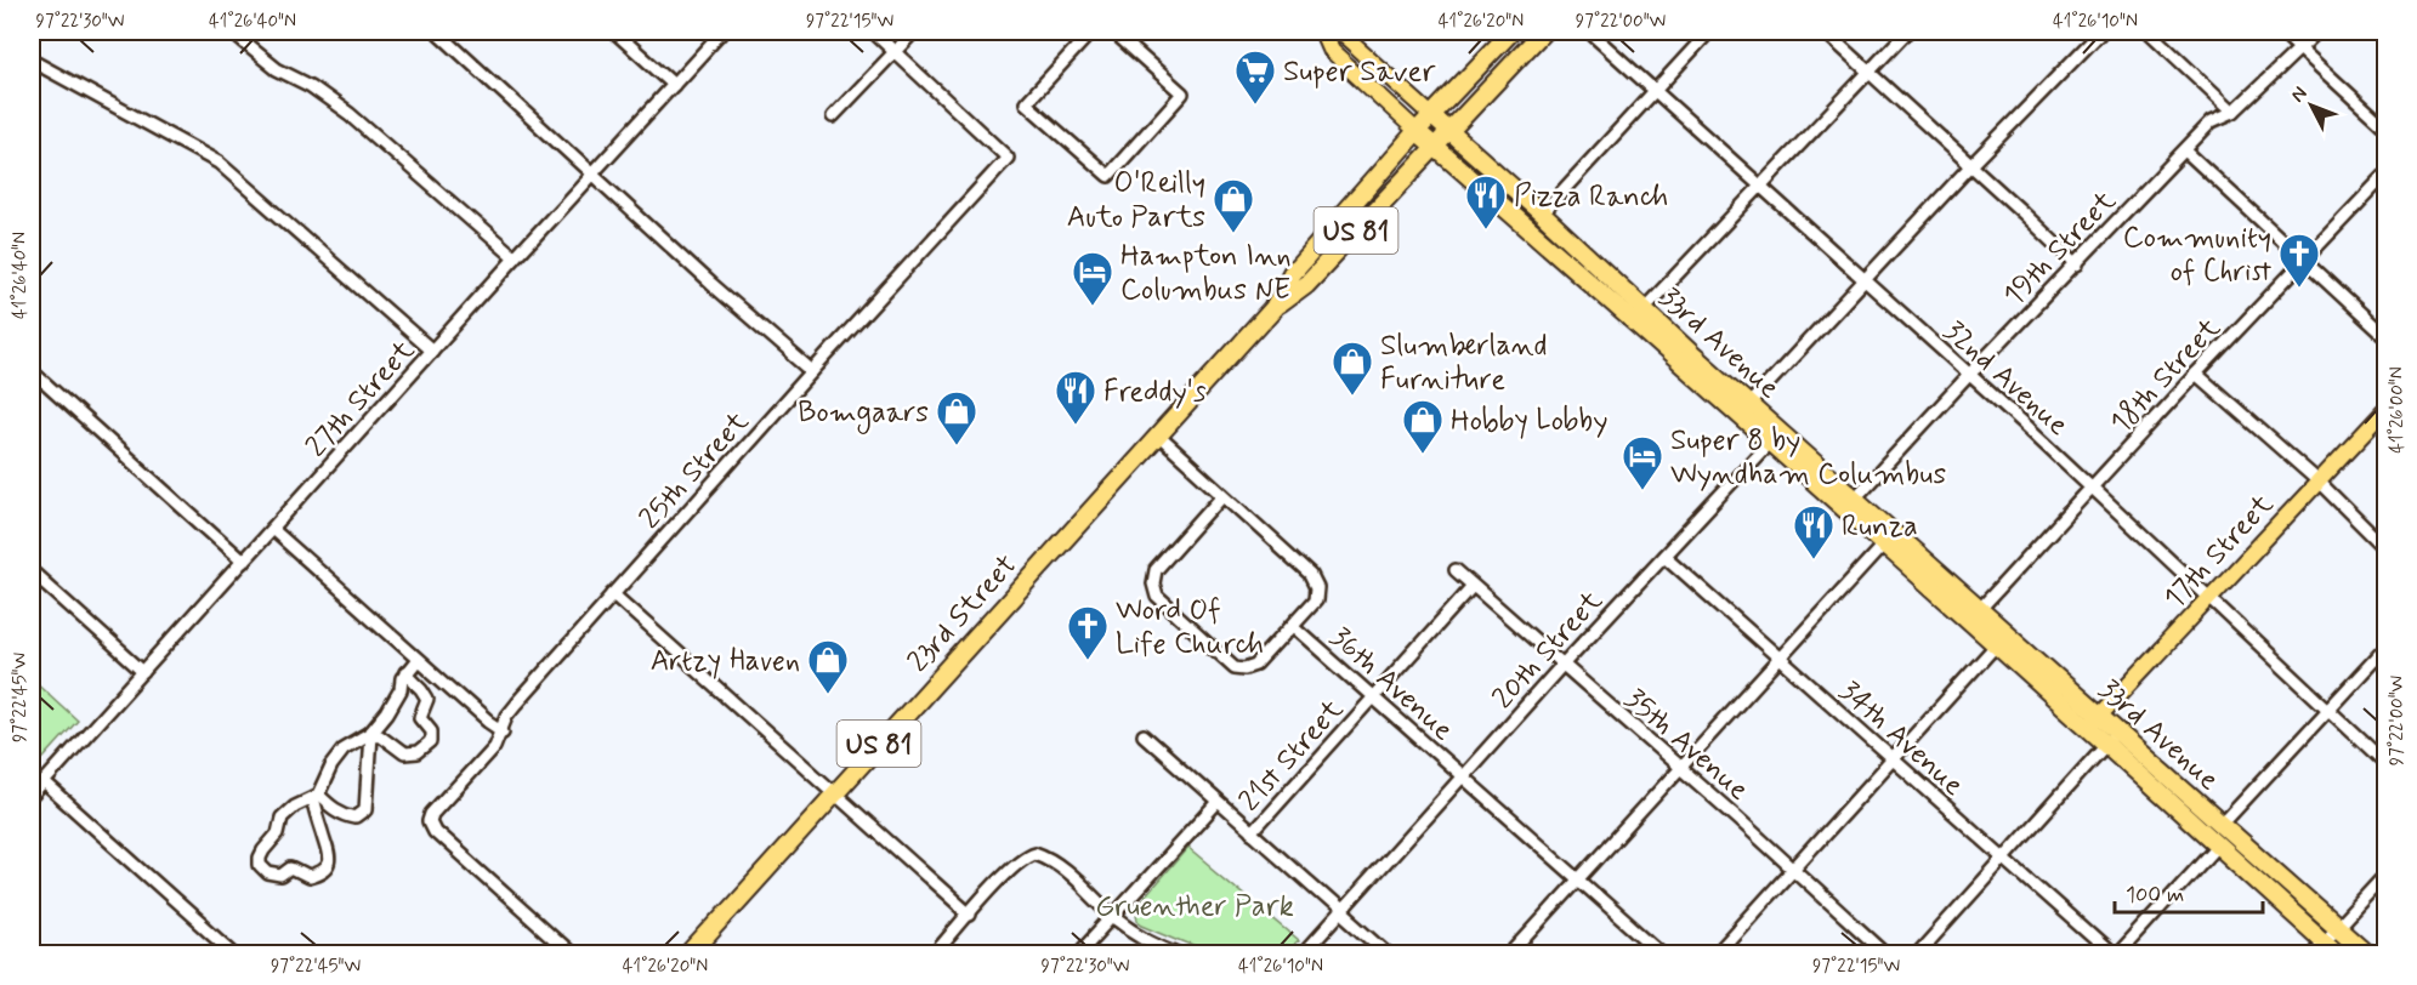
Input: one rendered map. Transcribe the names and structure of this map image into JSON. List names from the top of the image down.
{
  "streets": {
    "highway": ["US 81", "33rd Avenue", "23rd Street"],
    "main road": ["17th Street"],
    "street": [
      "19th Street",
      "18th Street",
      "32nd Avenue",
      "27th Street",
      "25th Street",
      "20th Street",
      "36th Avenue",
      "34th Avenue",
      "35th Avenue",
      "21st Street"
    ]
  },
  "crossings": [
    ["19th Street", "33rd Avenue"],
    ["19th Street", "32nd Avenue"],
    ["33rd Avenue", "18th Street"],
    ["33rd Avenue", "17th Street"],
    ["33rd Avenue", "23rd Street"],
    ["33rd Avenue", "20th Street"],
    ["18th Street", "32nd Avenue"],
    ["32nd Avenue", "17th Street"],
    ["23rd Street", "36th Avenue"],
    ["20th Street", "36th Avenue"],
    ["20th Street", "34th Avenue"],
    ["20th Street", "35th Avenue"],
    ["36th Avenue", "21st Street"],
    ["35th Avenue", "21st Street"]
  ],
  "parks": ["Gruenther Park"],
  "places": {
    "supermarket": ["Super Saver"],
    "restaurant": ["Pizza Ranch", "Freddy's", "Runza"],
    "shop": [
      "O'Reilly Auto Parts",
      "Slumberland Furniture",
      "Bomgaars",
      "Hobby Lobby",
      "Artzy Haven"
    ],
    "church": ["Community of Christ", "Word Of Life Church"],
    "hotel": ["Hampton Inn Columbus NE", "Super 8 by Wyndham Columbus"]
  },
  "scale_bar": "100 m",
  "north": "top left",
  "coordinates": [
    "97°22'30\"W",
    "41°26'40\"N",
    "97°22'15\"W",
    "41°26'20\"N",
    "97°22'00\"W",
    "41°26'10\"N",
    "41°26'00\"N",
    "97°22'45\"W"
  ]
}
